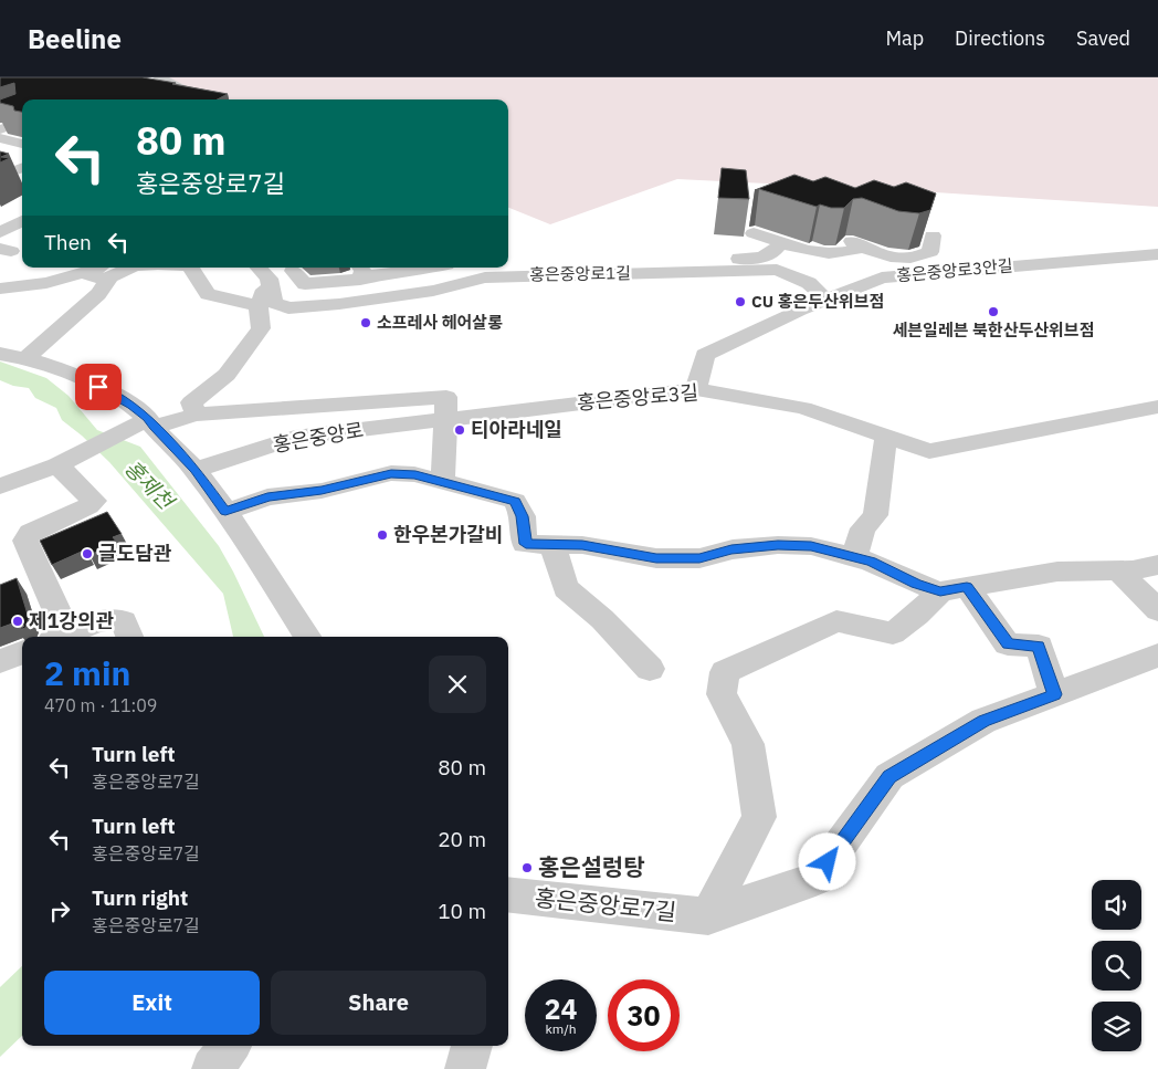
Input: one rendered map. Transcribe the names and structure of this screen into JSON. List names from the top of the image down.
{
  "streets": {
    "street": [
      "홍은중앙로3안길",
      "홍은중앙로1길",
      "홍은중앙로3길",
      "홍은중앙로",
      "홍은중앙로7길"
    ]
  },
  "crossings": [
    ["홍은중앙로3안길", "홍은중앙로1길"],
    ["홍은중앙로3안길", "홍은중앙로3길"],
    ["홍은중앙로3길", "홍은중앙로"]
  ],
  "water": ["홍제천"],
  "places": [
    "CU 홍은두산위브점",
    "세븐일레븐 북한산두산위브점",
    "소프레사 헤어살롱",
    "티아라네일",
    "한우본가갈비",
    "글도담관",
    "제1강의관",
    "홍은설렁탕"
  ],
  "page": {
    "header": "Beeline",
    "nav": ["Map", "Directions", "Saved"],
    "turn": ["80 m", "홍은중앙로7길"],
    "then": "Then",
    "heading": ["2 min", "470 m · 11:09"],
    "list": [
      {
        "name": "Turn left",
        "note": "홍은중앙로7길",
        "value": "80 m"
      },
      {
        "name": "Turn left",
        "note": "홍은중앙로7길",
        "value": "20 m"
      },
      {
        "name": "Turn right",
        "note": "홍은중앙로7길",
        "value": "10 m"
      }
    ],
    "buttons": ["Exit", "Share"],
    "speed": "24 km/h",
    "limit": "30"
  }
}
